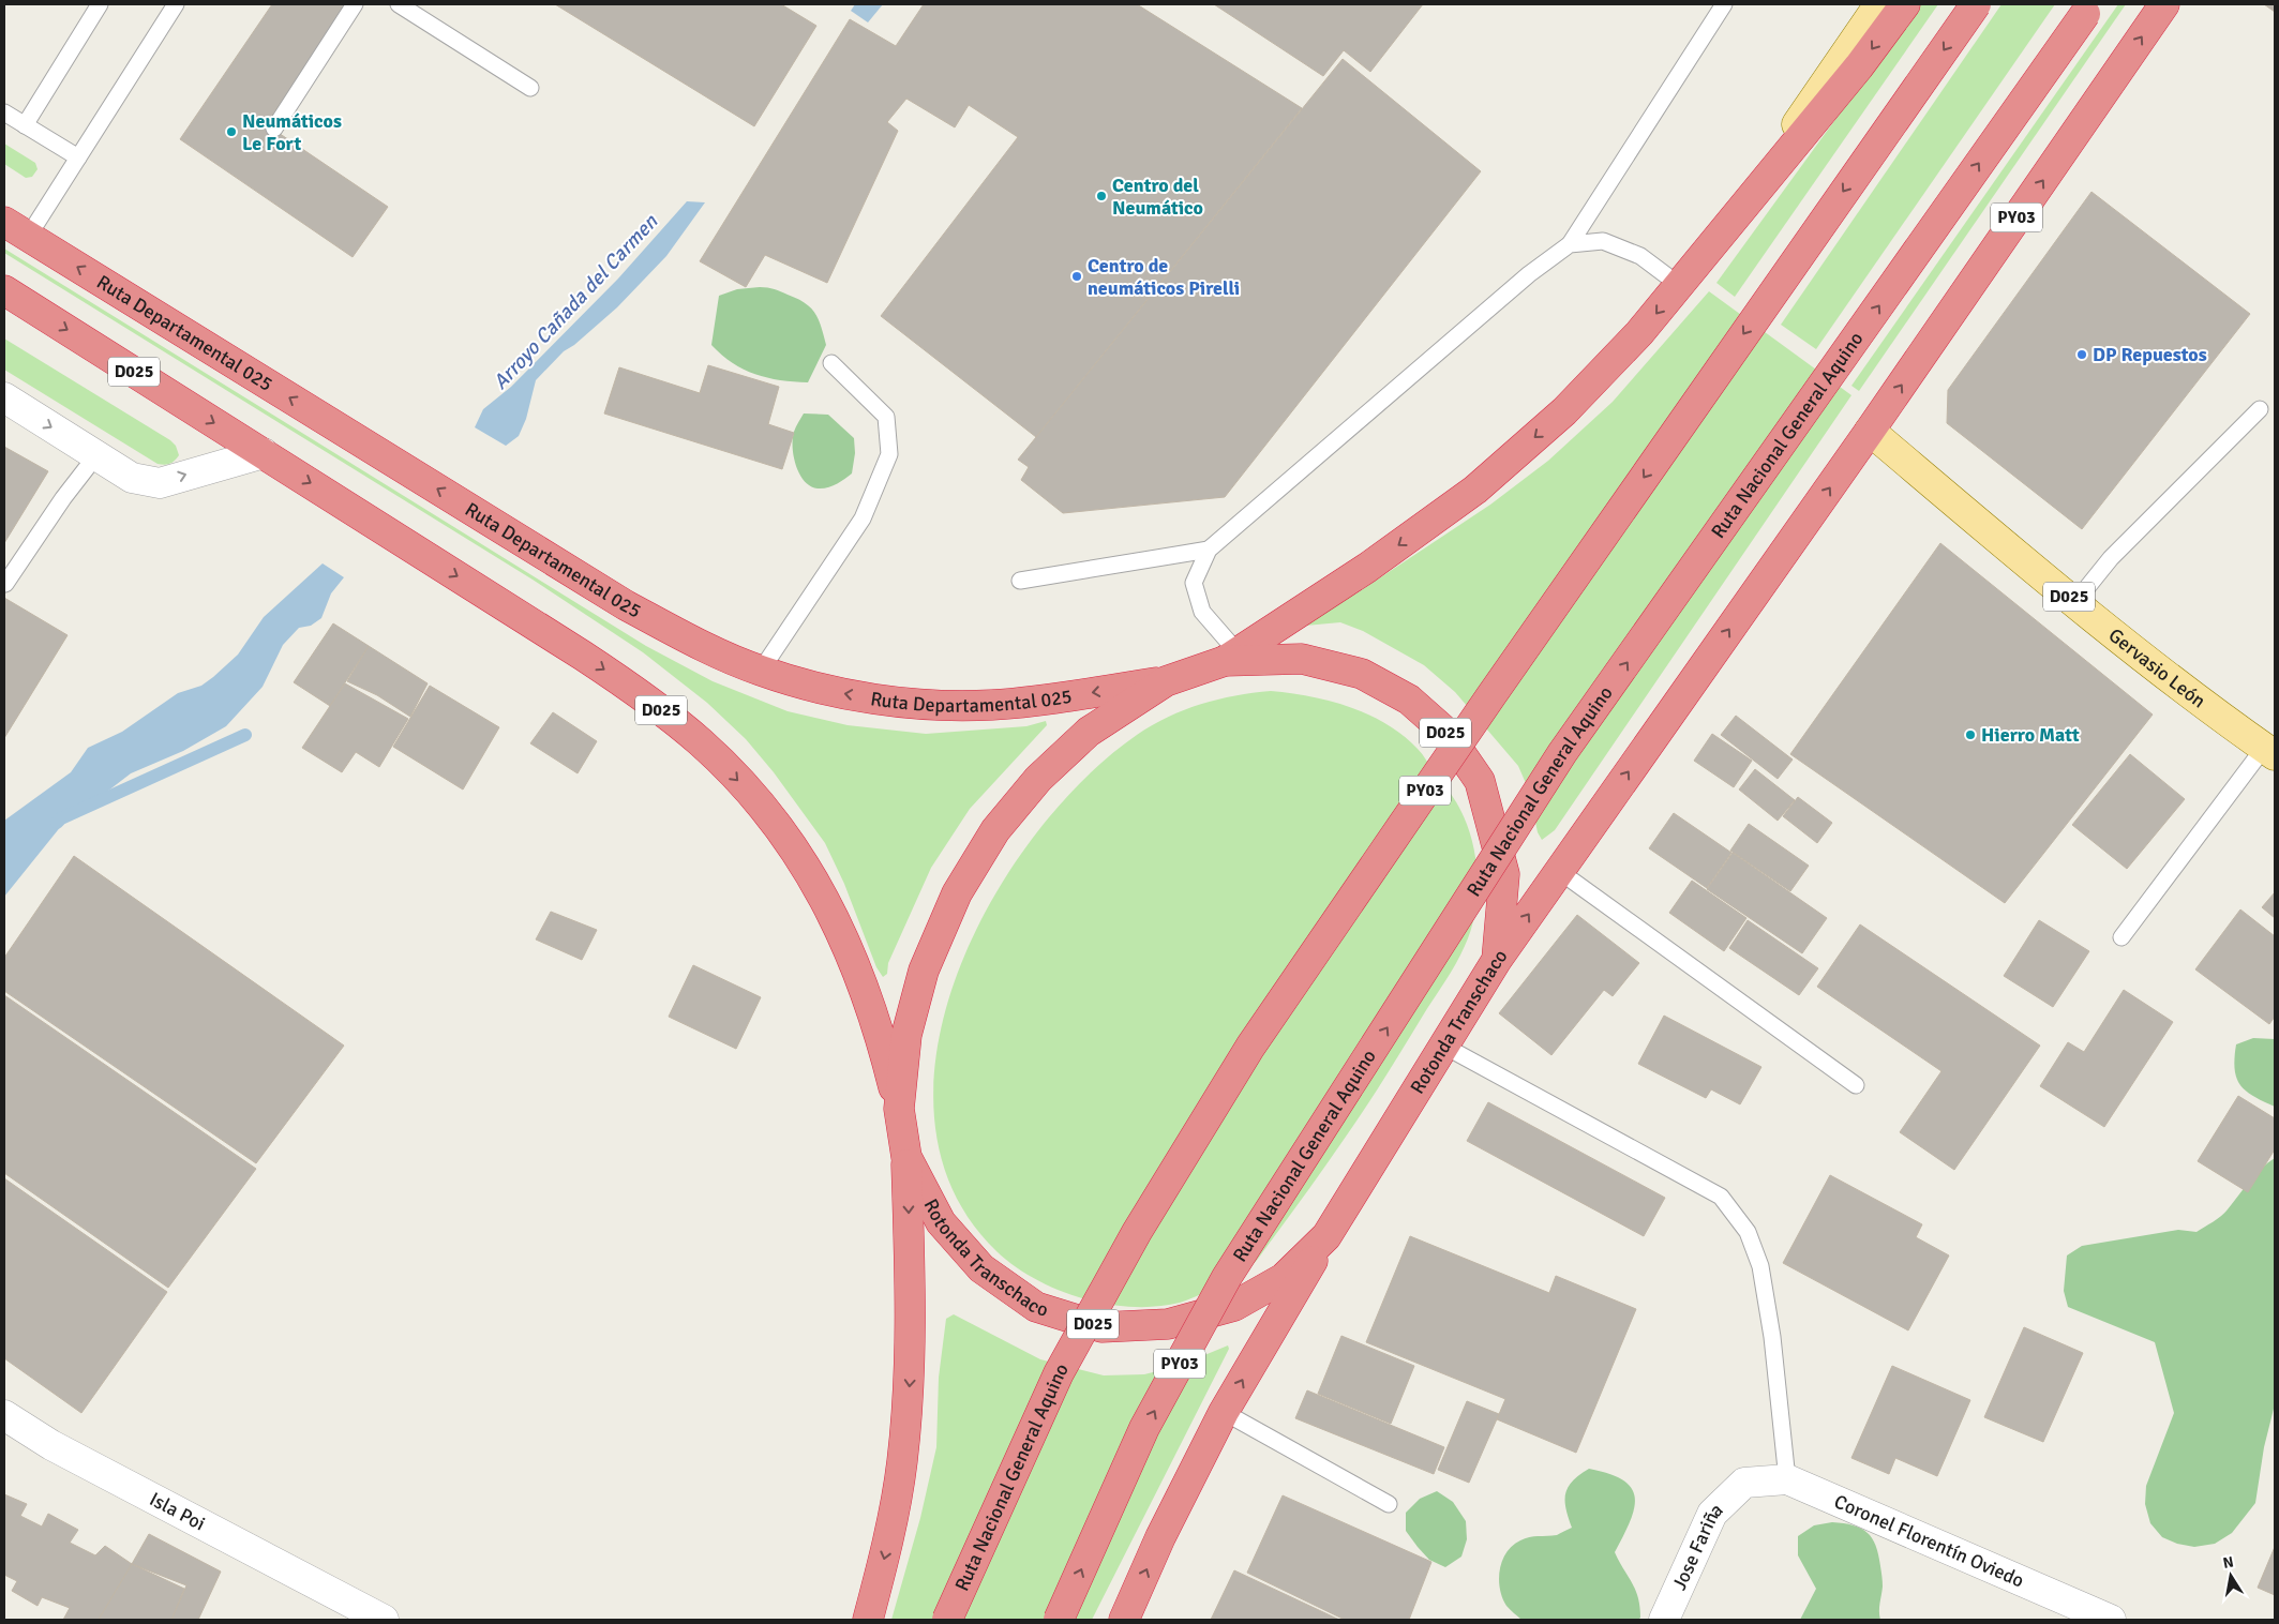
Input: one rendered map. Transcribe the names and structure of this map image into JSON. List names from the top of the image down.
{
  "streets": {
    "highway": [
      "PY03",
      "Ruta Departamental 025",
      "D025",
      "Ruta Nacional General Aquino",
      "Rotonda Transchaco"
    ],
    "main road": ["Gervasio León"],
    "street": ["Isla Poi", "Coronel Florentín Oviedo", "Jose Fariña"]
  },
  "crossings": [
    ["PY03", "Gervasio León"],
    ["PY03", "Rotonda Transchaco"],
    ["Ruta Departamental 025", "Rotonda Transchaco"],
    ["D025", "Rotonda Transchaco"],
    ["Coronel Florentín Oviedo", "Jose Fariña"]
  ],
  "one_way": ["Ruta Departamental 025"],
  "water": ["Arroyo Cañada del Carmen"],
  "places": [
    "Neumáticos Le Fort",
    "Centro del Neumático",
    "Centro de neumáticos Pirelli",
    "DP Repuestos",
    "Hierro Matt"
  ],
  "north": "top"
}
